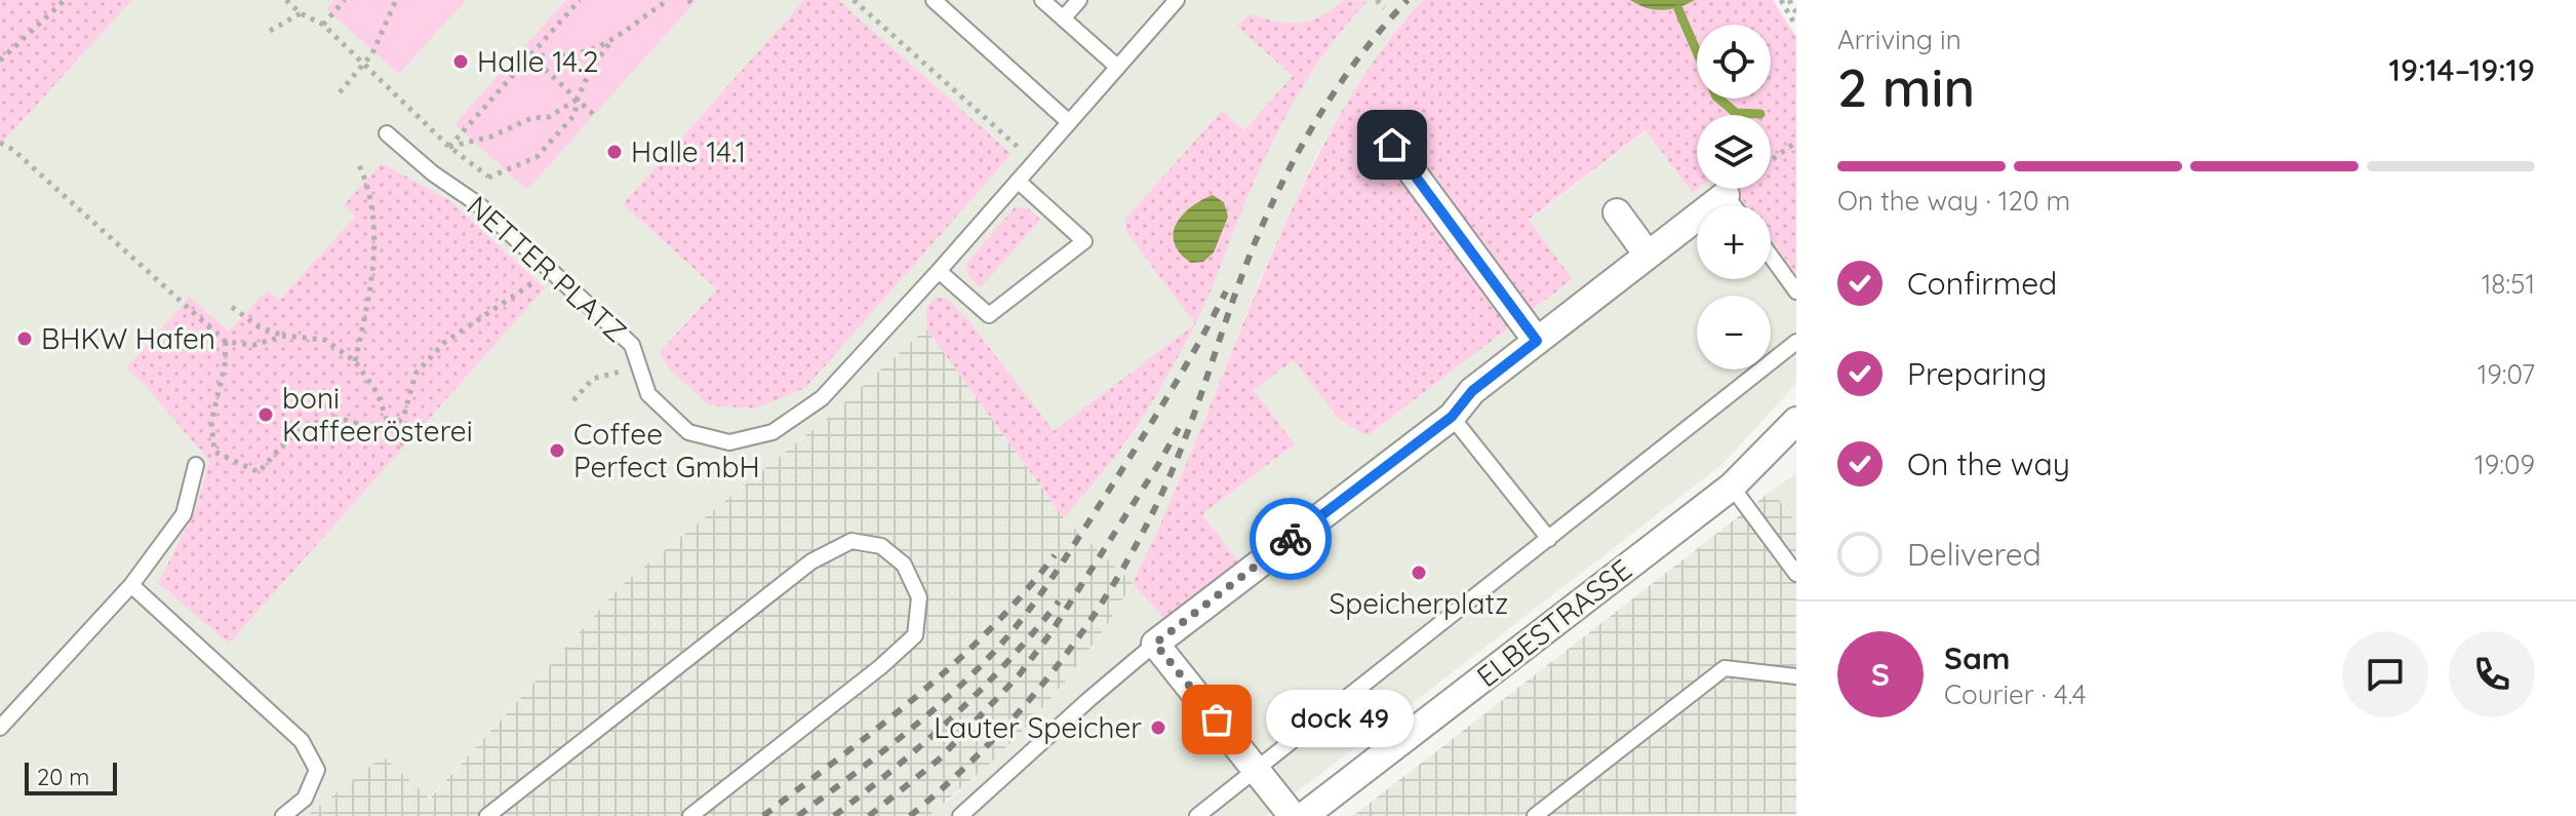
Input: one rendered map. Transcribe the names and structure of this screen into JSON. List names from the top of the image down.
{
  "streets": {
    "street": ["ELBESTRASSE"],
    "lane": ["NETTER PLATZ"]
  },
  "places": [
    "Halle 14.2",
    "Halle 14.1",
    "BHKW Hafen",
    "boni Kaffeerösterei",
    "Coffee Perfect GmbH",
    "Speicherplatz",
    "dock 49",
    "Lauter Speicher"
  ],
  "scale_bar": "20 m",
  "page": {
    "heading": ["2 min", "Arriving in", "19:14–19:19"],
    "panel": ["Sam", "Courier · 4.4"],
    "map_buttons": ["+", "−"],
    "bar": "On the way · 120 m",
    "list": [
      ["Confirmed", "18:51"],
      ["Preparing", "19:07"],
      ["On the way", "19:09"],
      "Delivered"
    ],
    "round": "S",
    "bubble": "dock 49",
    "scale": "20 m"
  }
}
